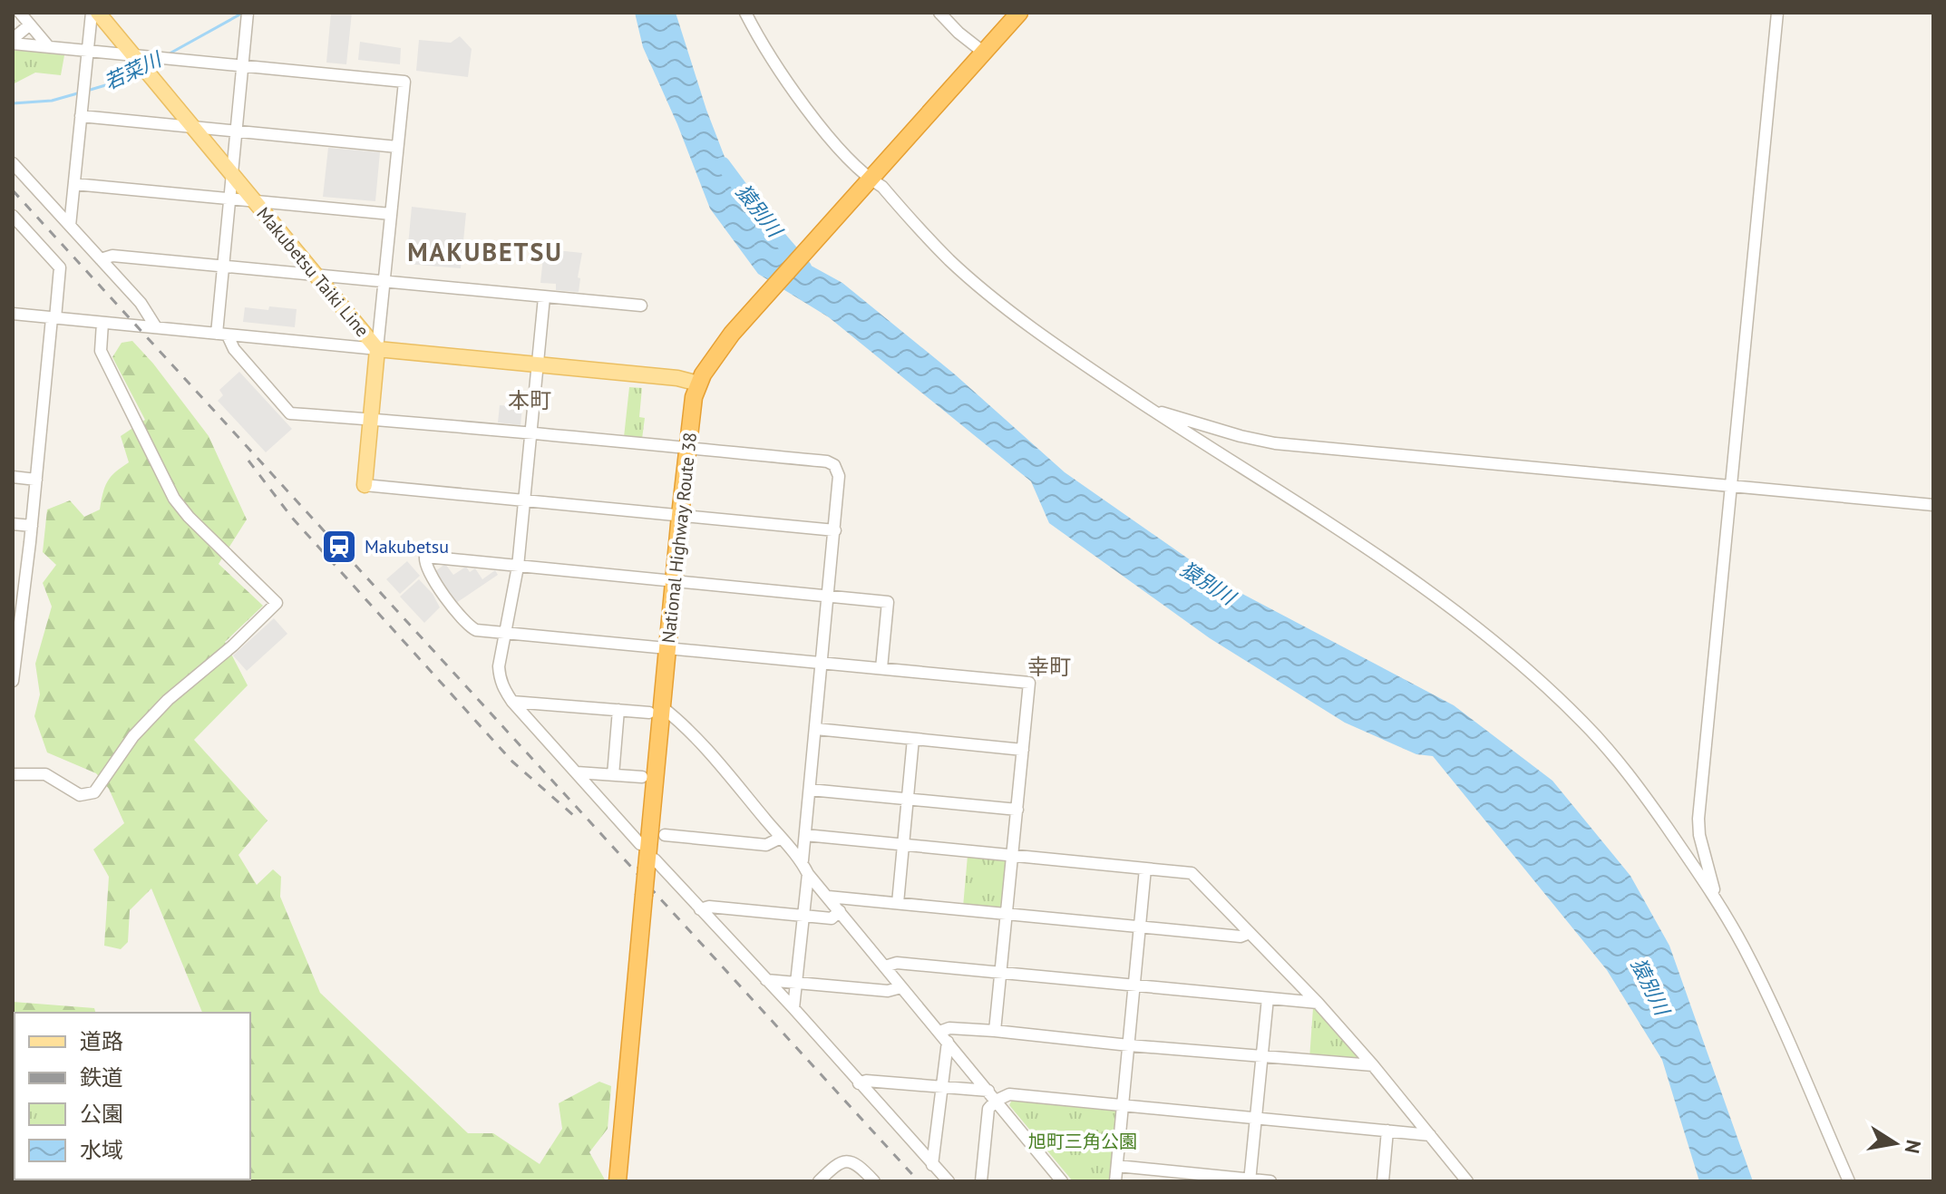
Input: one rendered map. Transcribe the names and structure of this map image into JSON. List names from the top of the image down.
{
  "streets": {
    "highway": ["National Highway Route 38"],
    "main road": ["Makubetsu Taiki Line"]
  },
  "crossings": [
    ["Makubetsu Taiki Line", "National Highway Route 38"]
  ],
  "districts": ["MAKUBETSU", "本町", "幸町"],
  "water": ["若菜川", "猿別川"],
  "parks": ["旭町三角公園"],
  "places": {
    "station": ["Makubetsu"]
  },
  "legend": [
    "道路",
    "鉄道",
    "公園",
    "水域"
  ],
  "north": "right"
}
